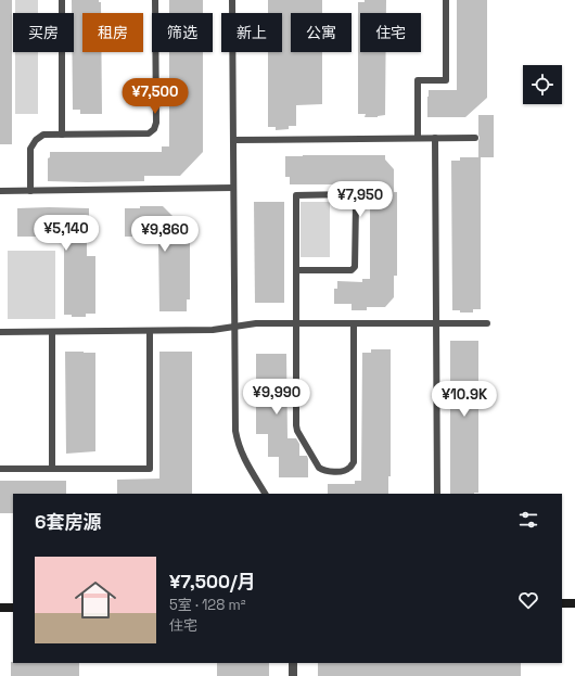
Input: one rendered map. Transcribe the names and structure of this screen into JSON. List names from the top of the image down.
{
  "page": {
    "chip": [
      "买房",
      "租房",
      "筛选",
      "新上",
      "公寓",
      "住宅"
    ],
    "price": [
      "¥7,500",
      "¥7,950",
      "¥5,140",
      "¥9,860",
      "¥9,990",
      "¥10.9K"
    ],
    "heading": "6套房源",
    "list": [
      {
        "name": "¥7,500/月",
        "note": "5室 · 128 m² · 住宅"
      }
    ]
  }
}
